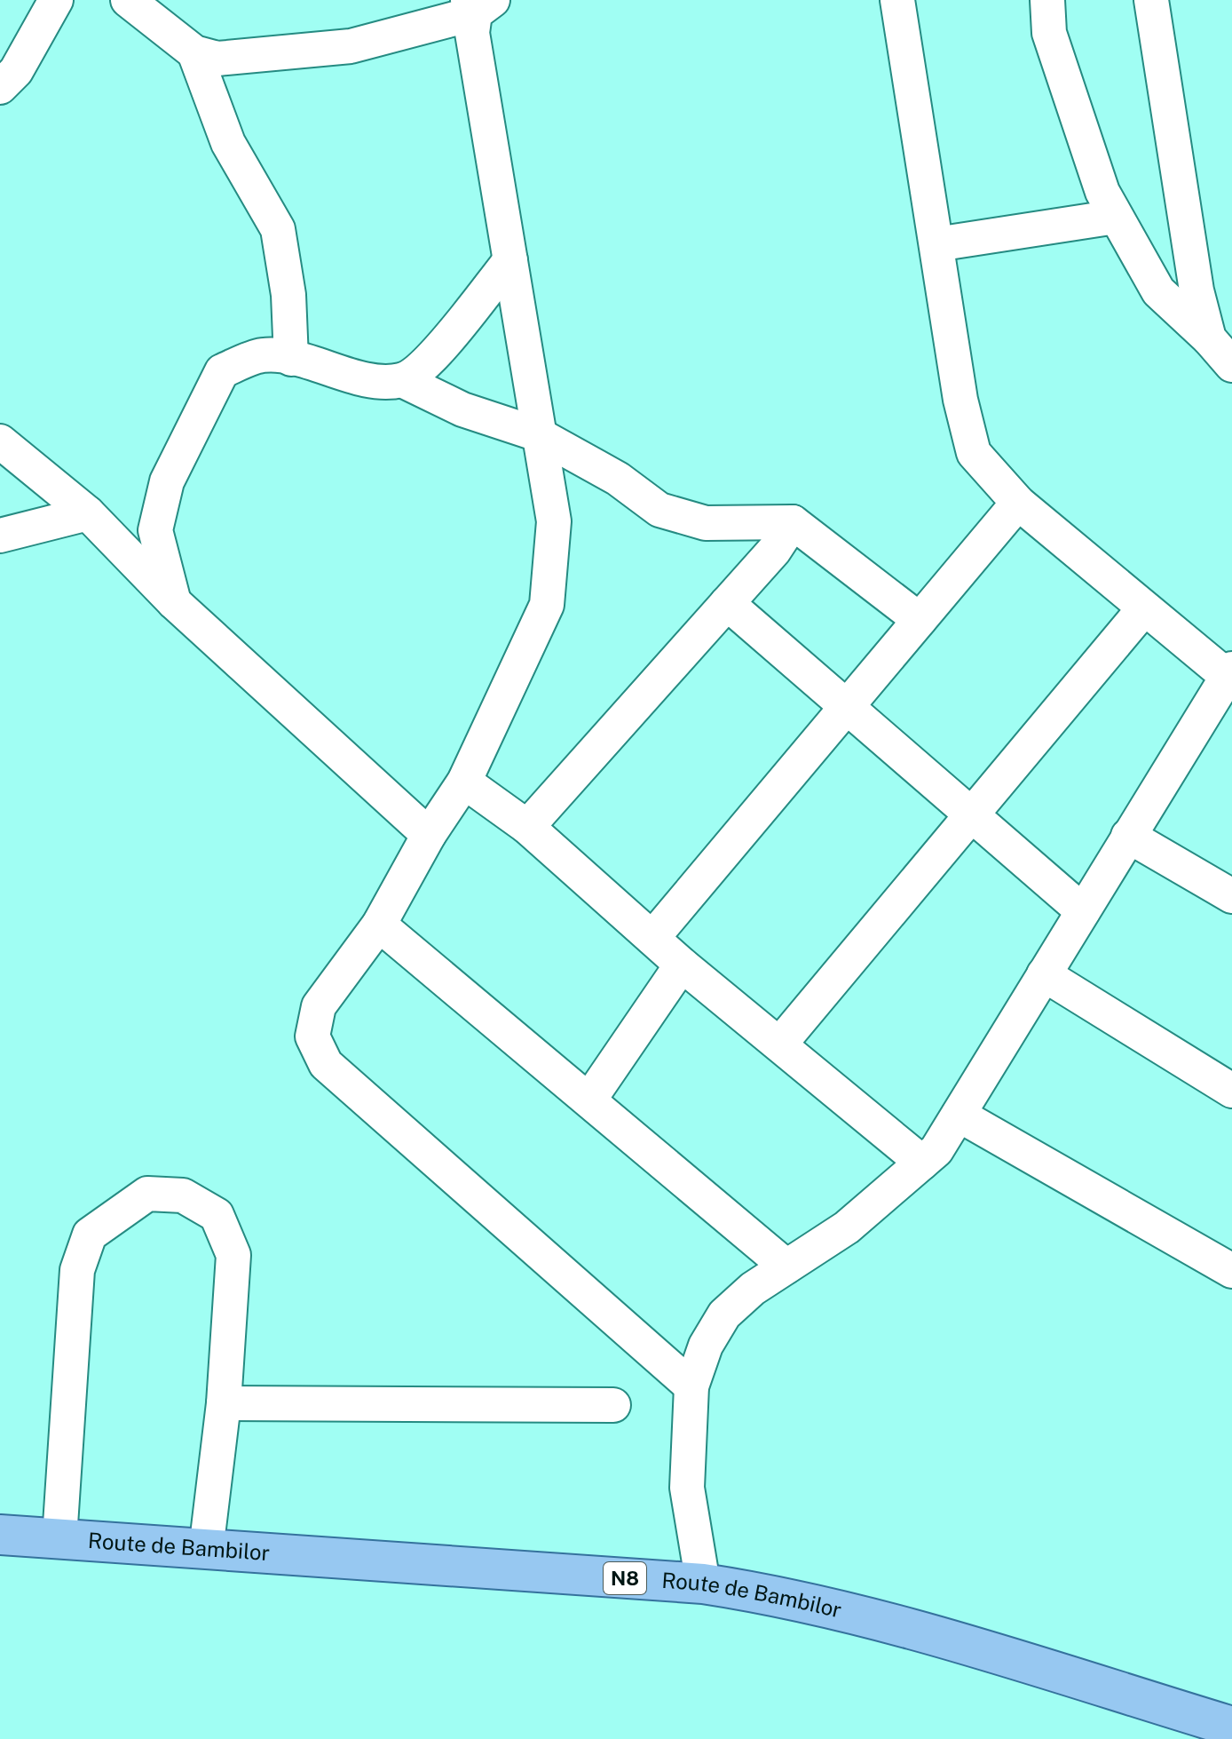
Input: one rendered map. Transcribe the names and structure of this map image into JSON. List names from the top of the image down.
{
  "streets": {
    "main road": ["Route de Bambilor", "N8"]
  }
}
